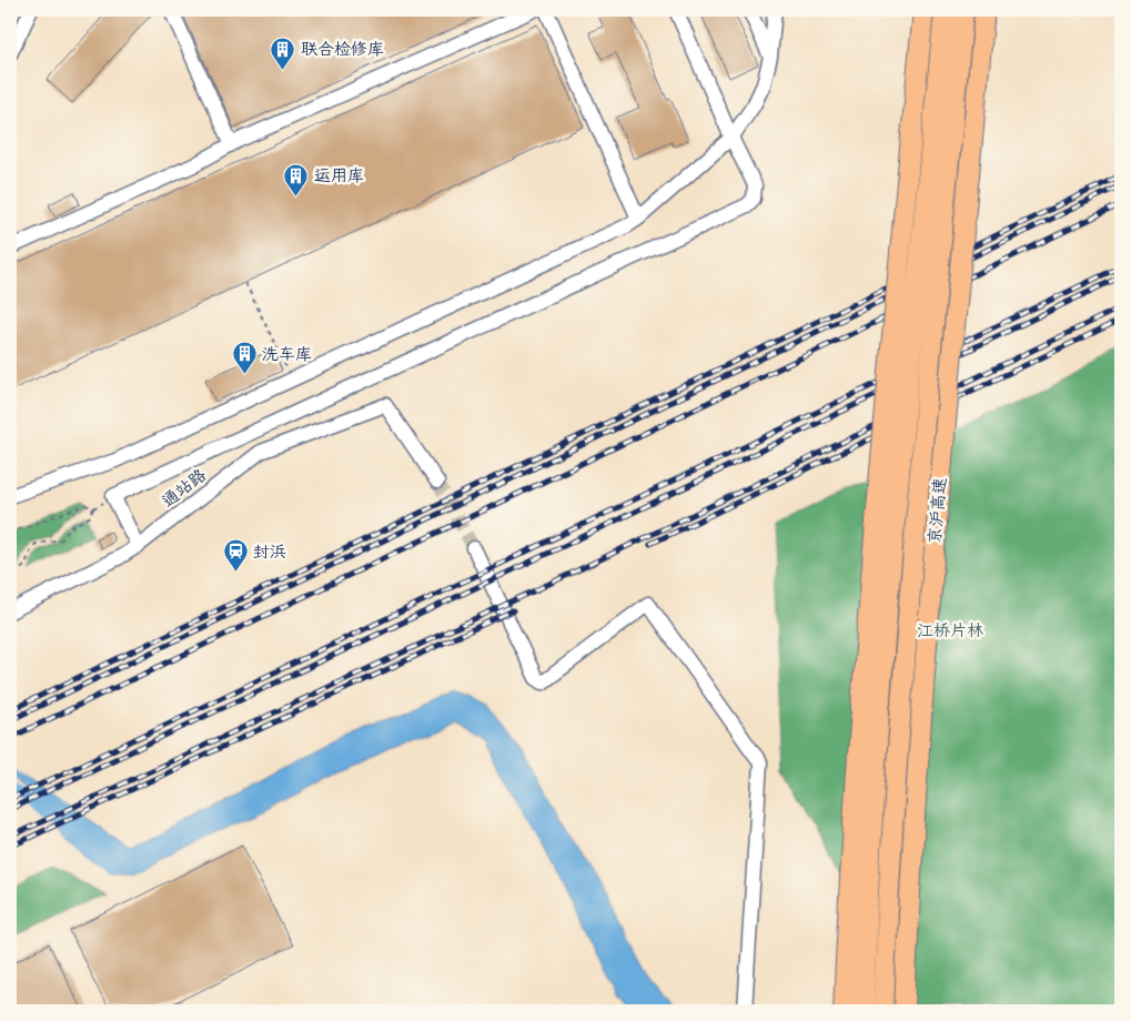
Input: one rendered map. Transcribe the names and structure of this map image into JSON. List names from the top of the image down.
{
  "streets": {
    "highway": ["京沪高速"],
    "street": ["通站路"]
  },
  "parks": ["江桥片林"],
  "places": {
    "building": ["联合检修库", "运用库", "洗车库"],
    "station": ["封浜"]
  }
}
